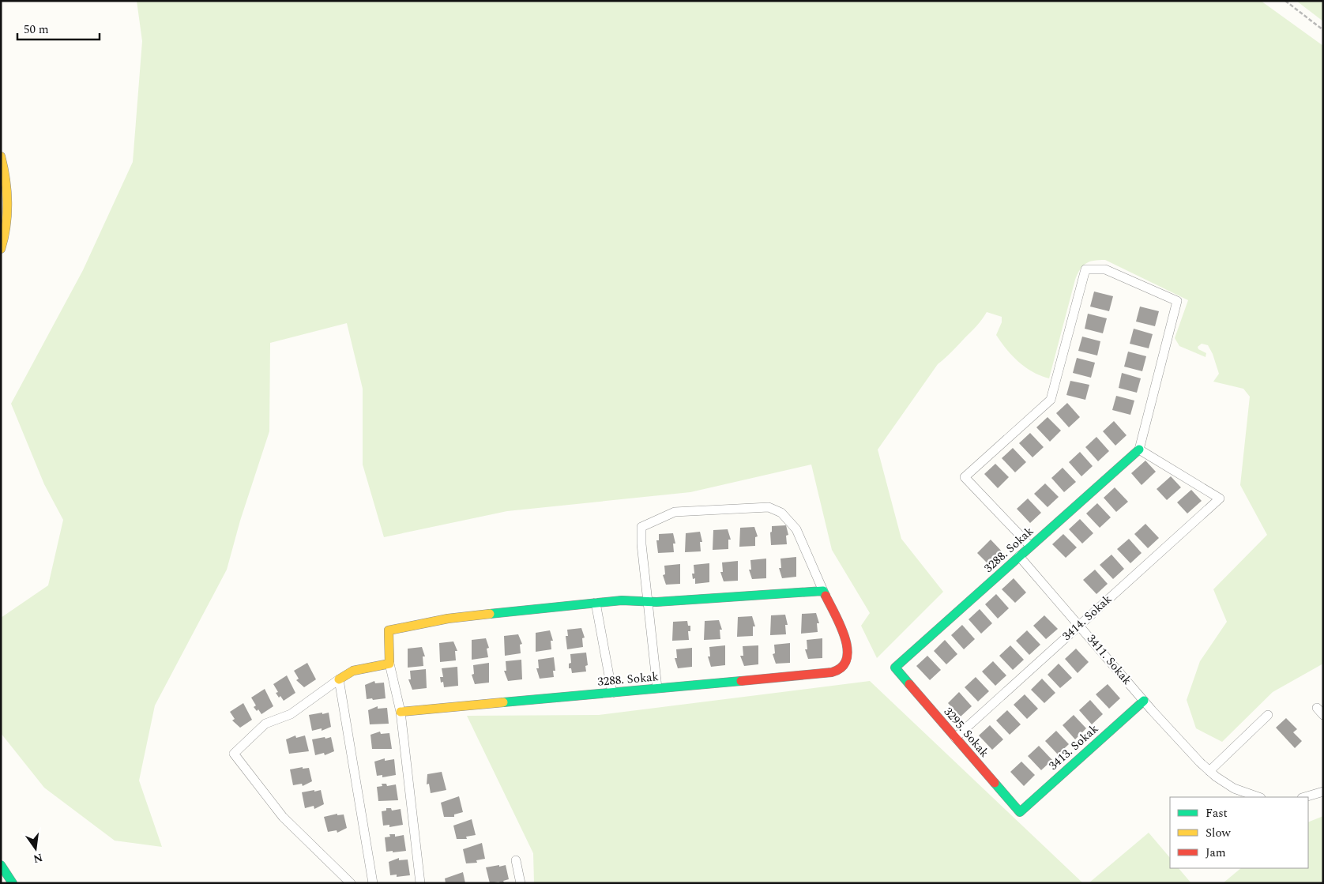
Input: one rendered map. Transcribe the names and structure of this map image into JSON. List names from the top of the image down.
{
  "streets": {
    "main road": ["3288. Sokak", "3295. Sokak", "3413. Sokak"],
    "street": ["3414. Sokak", "3411. Sokak"]
  },
  "crossings": [
    ["3288. Sokak", "3414. Sokak"],
    ["3288. Sokak", "3411. Sokak"],
    ["3288. Sokak", "3295. Sokak"],
    ["3414. Sokak", "3411. Sokak"],
    ["3414. Sokak", "3295. Sokak"],
    ["3411. Sokak", "3413. Sokak"],
    ["3295. Sokak", "3413. Sokak"]
  ],
  "legend": ["Fast", "Slow", "Jam"],
  "scale_bar": "50 m",
  "north": "bottom"
}
